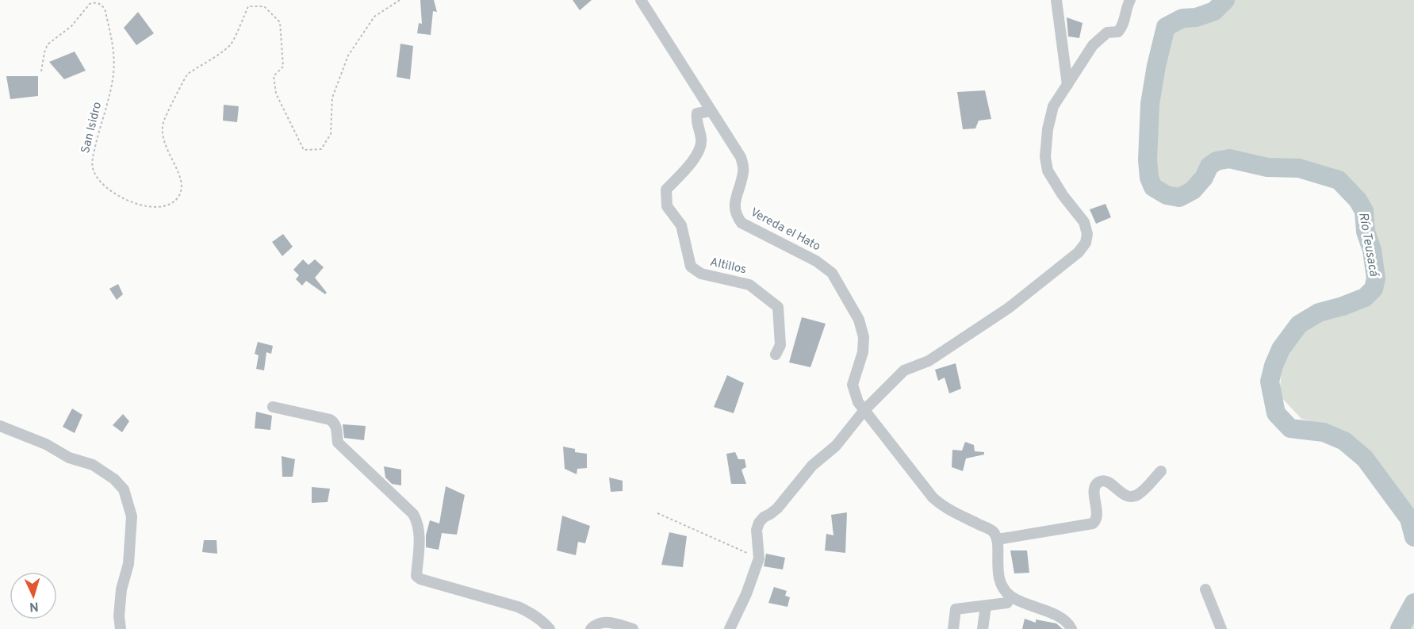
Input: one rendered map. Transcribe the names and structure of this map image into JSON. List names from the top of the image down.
{
  "streets": {
    "street": ["Vereda el Hato", "Altillos"],
    "path": ["San Isidro"]
  },
  "crossings": [
    ["Vereda el Hato", "Altillos"]
  ],
  "water": ["Río Teusacá"],
  "north": "bottom"
}
